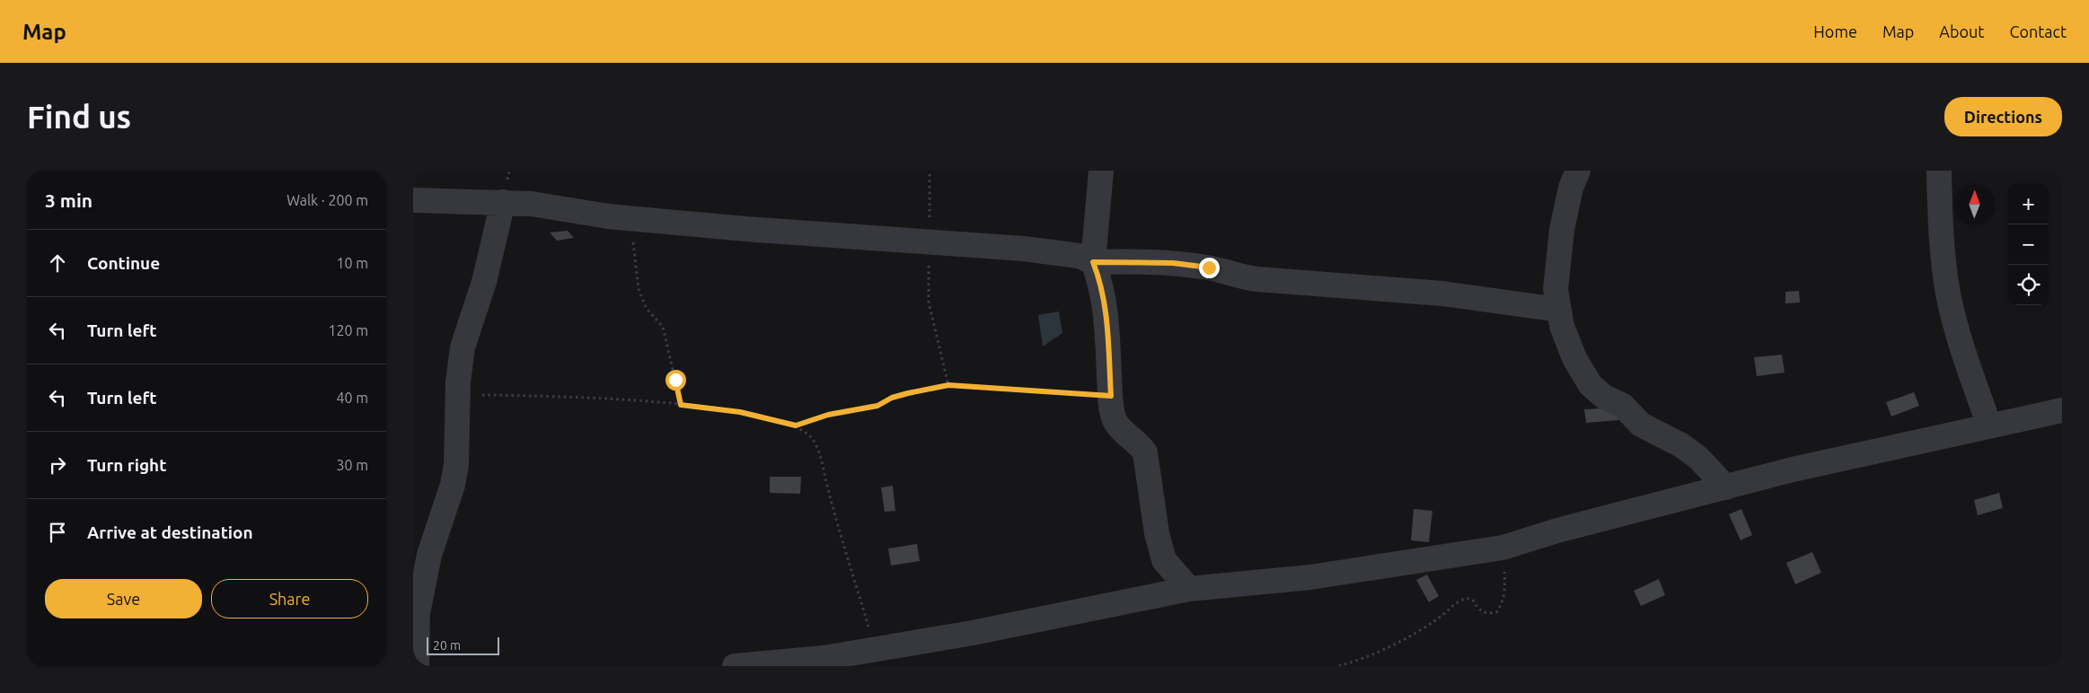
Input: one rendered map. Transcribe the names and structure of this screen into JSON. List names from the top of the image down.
{
  "scale_bar": "20 m",
  "north": "top",
  "page": {
    "header": "Map",
    "nav": [
      "Home",
      "Map",
      "About",
      "Contact"
    ],
    "buttons": [
      "Directions",
      ["Save", "Share"]
    ],
    "title": "Find us",
    "heading": ["3 min", "Walk · 200 m"],
    "map_buttons": ["+", "−"],
    "list": [
      ["Continue", "10 m"],
      ["Turn left", "120 m"],
      ["Turn left", "40 m"],
      ["Turn right", "30 m"],
      "Arrive at destination"
    ],
    "scale": "20 m"
  }
}
